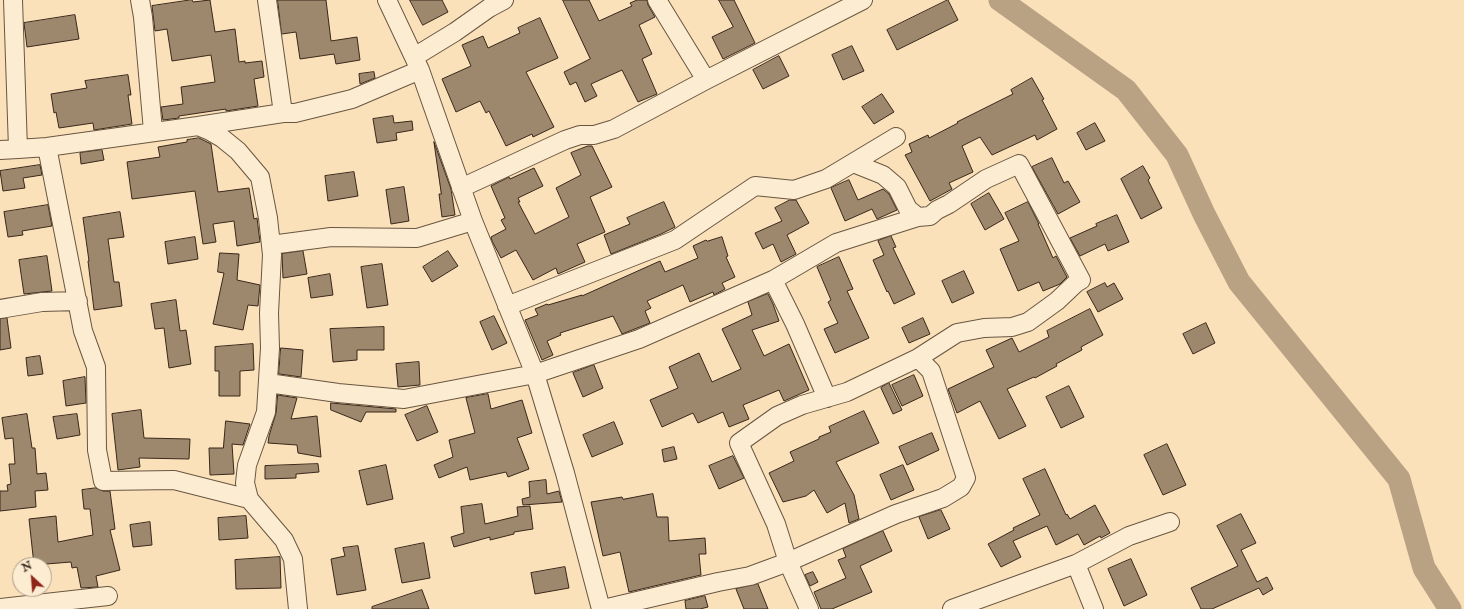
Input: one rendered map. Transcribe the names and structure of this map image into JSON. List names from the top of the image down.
{
  "north": "top left"
}
